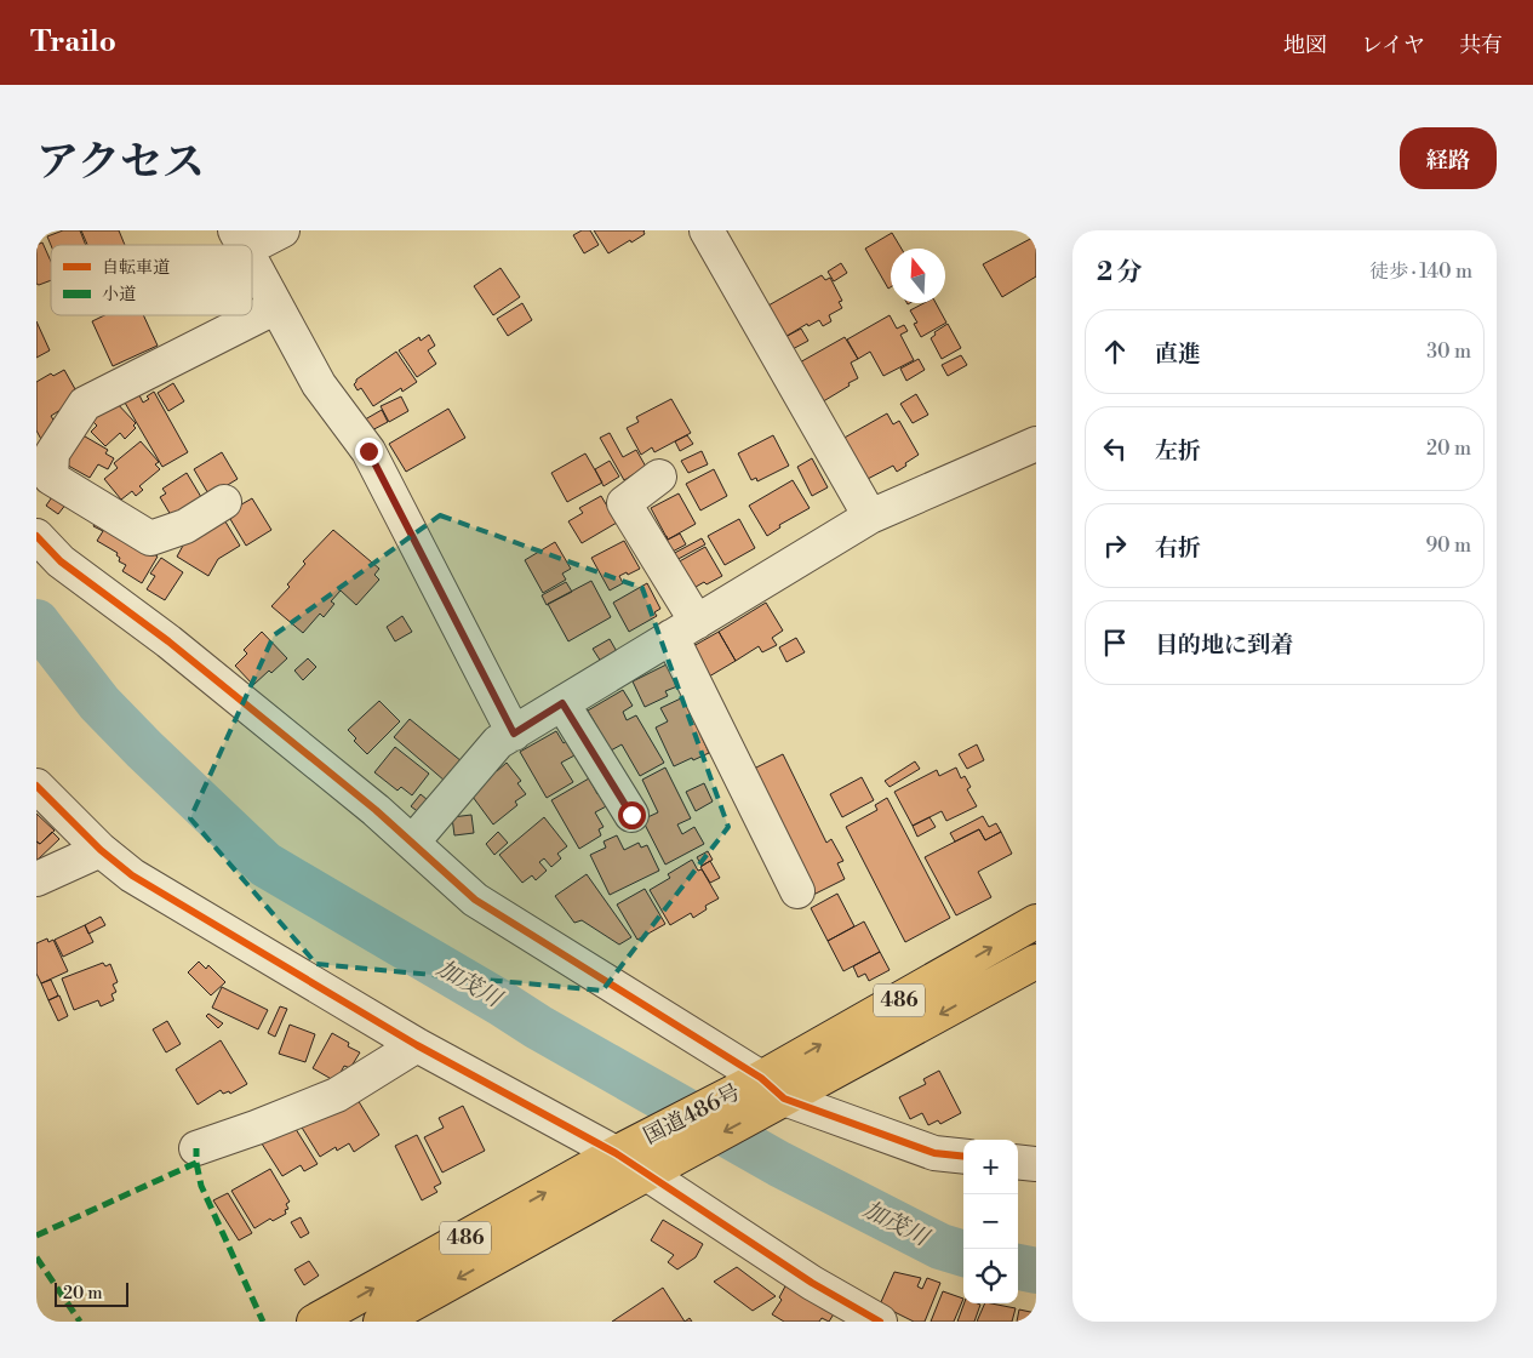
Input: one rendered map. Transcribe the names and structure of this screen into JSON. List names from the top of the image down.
{
  "streets": {
    "highway": ["486", "国道486号"]
  },
  "water": ["加茂川"],
  "legend": ["自転車道", "小道"],
  "scale_bar": "20 m",
  "north": "top",
  "page": {
    "header": "Trailo",
    "nav": ["地図", "レイヤ", "共有"],
    "title": "アクセス",
    "buttons": "経路",
    "heading": ["2 分", "徒歩 · 140 m"],
    "list": [
      ["直進", "30 m"],
      ["左折", "20 m"],
      ["右折", "90 m"],
      "目的地に到着"
    ],
    "map_buttons": ["+", "−"],
    "scale": "20 m"
  }
}
